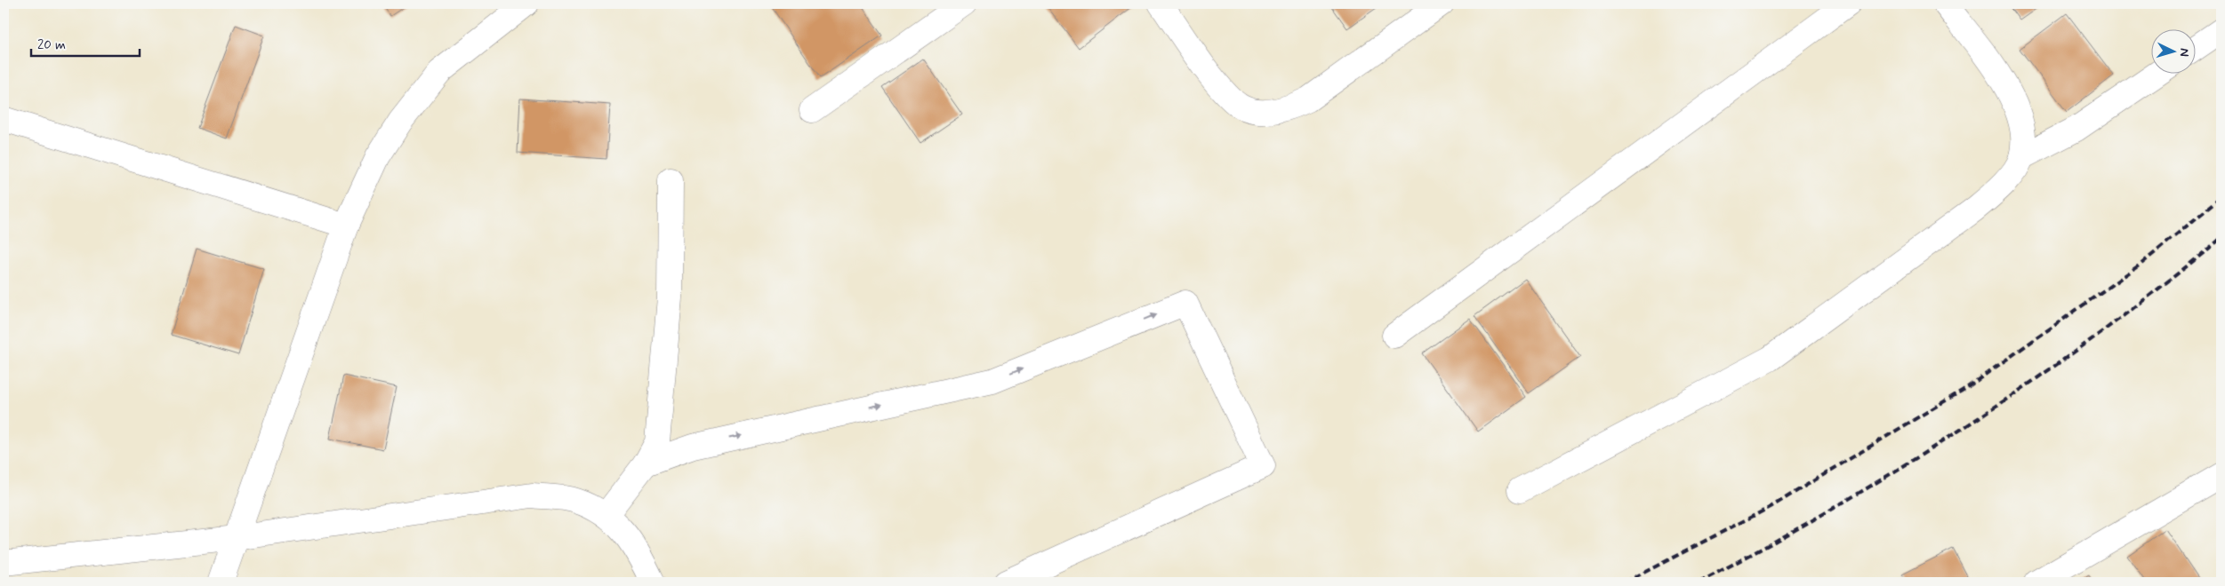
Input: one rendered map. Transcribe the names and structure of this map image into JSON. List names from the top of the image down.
{
  "scale_bar": "20 m",
  "north": "right"
}
